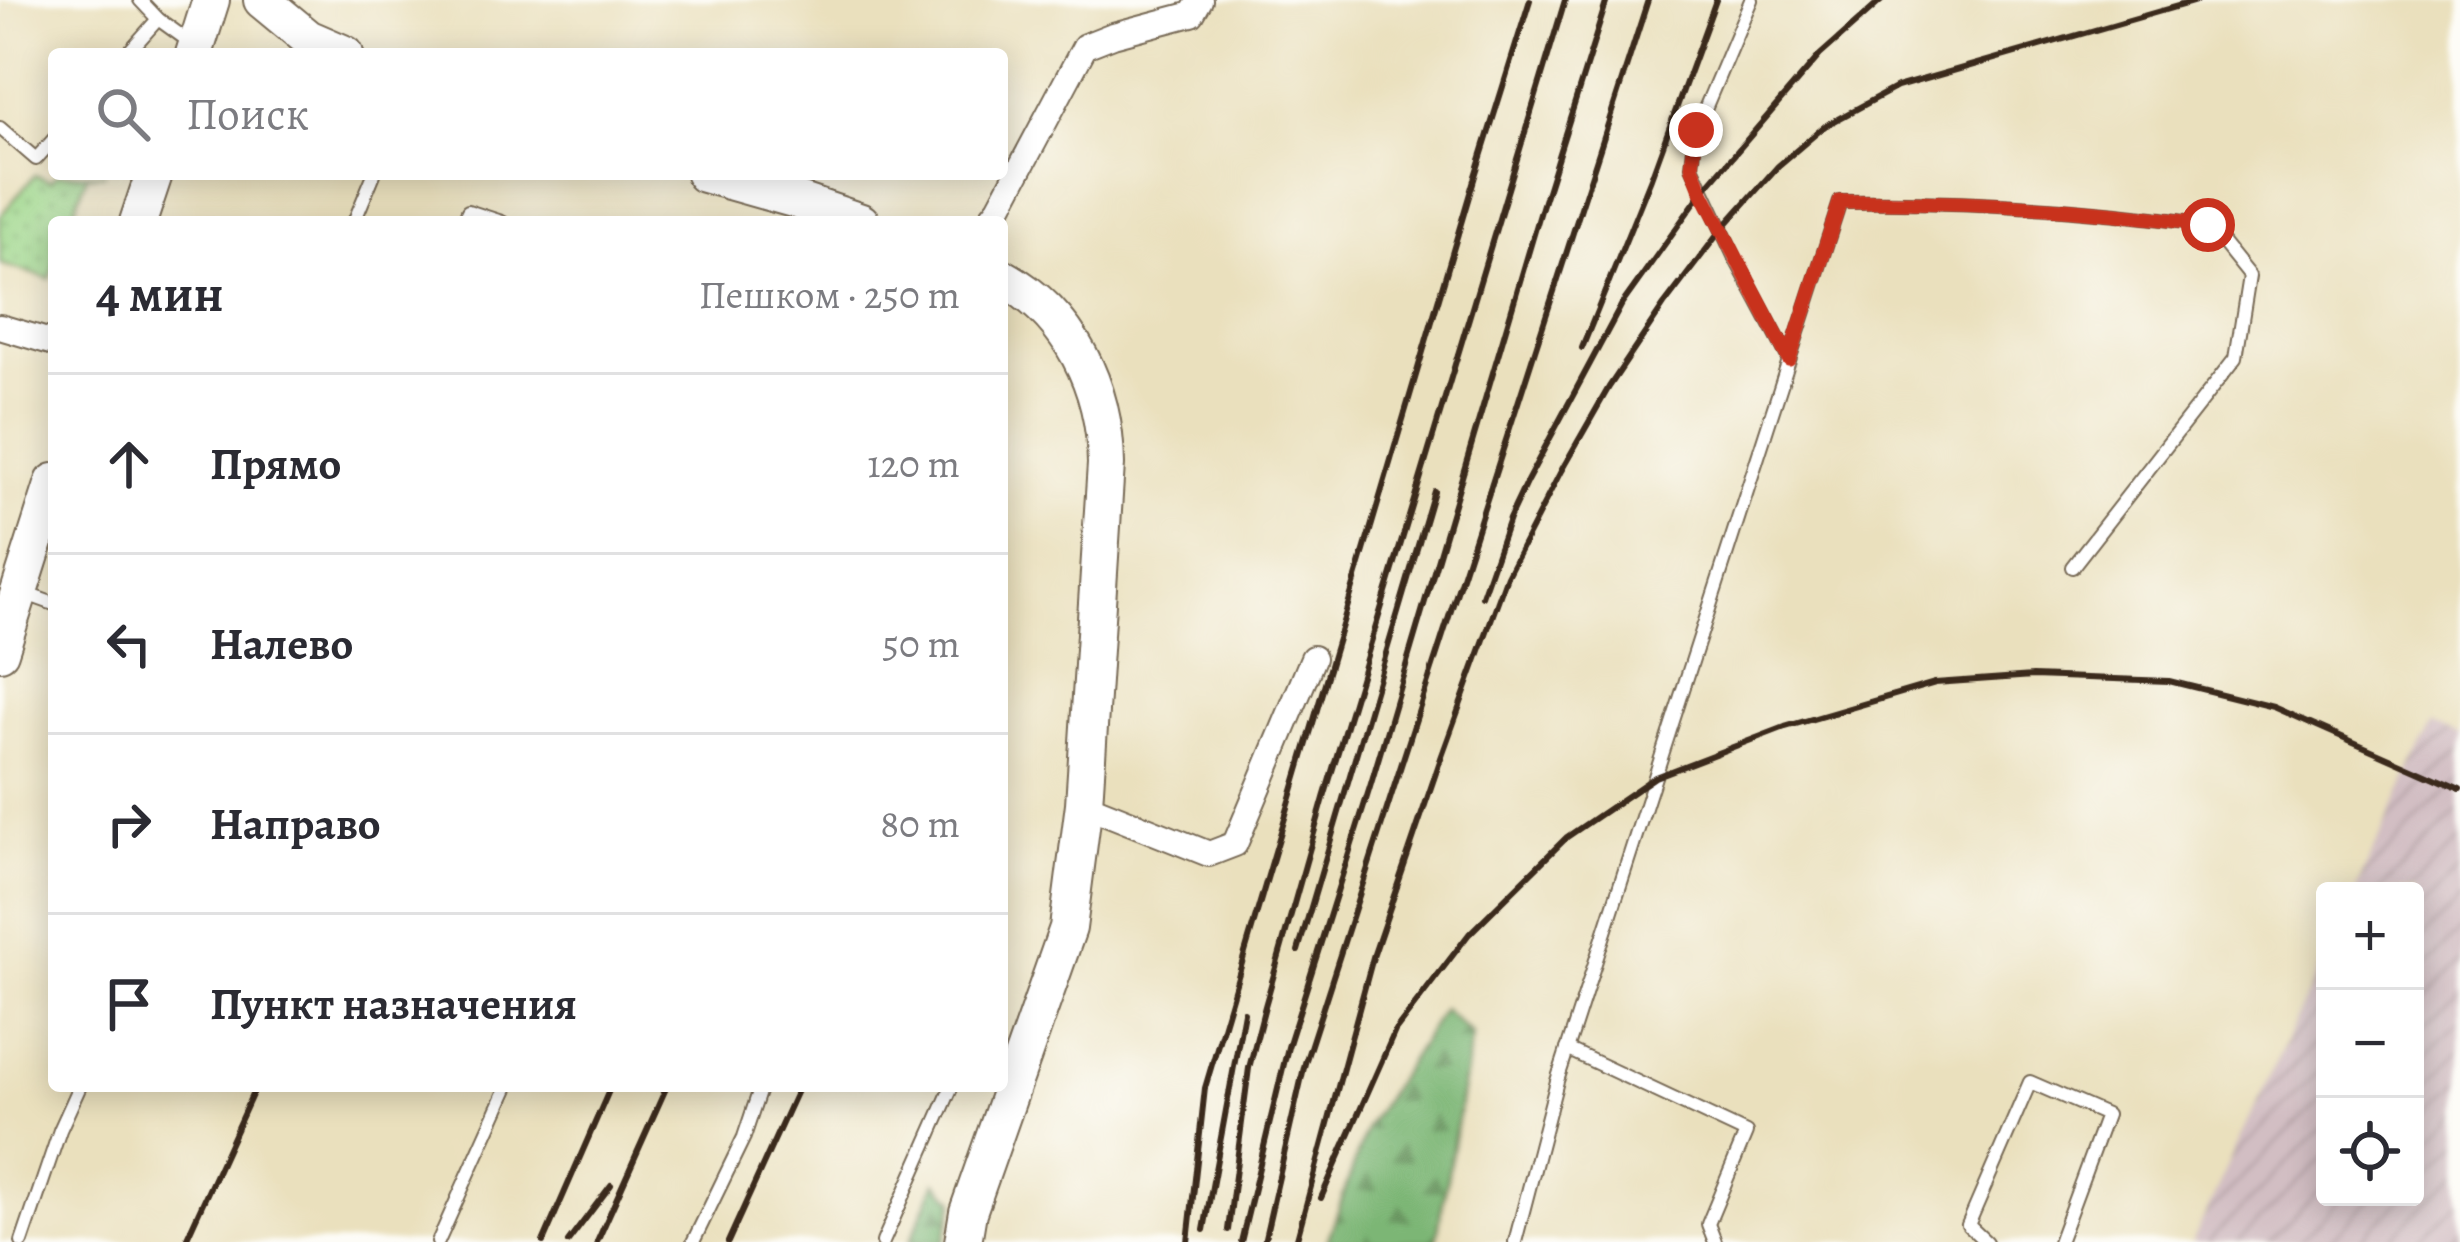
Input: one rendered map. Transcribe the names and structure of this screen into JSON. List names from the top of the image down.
{
  "page": {
    "search": "Поиск",
    "heading": ["4 мин", "Пешком · 250 m"],
    "list": [
      ["Прямо", "120 m"],
      ["Налево", "50 m"],
      ["Направо", "80 m"],
      "Пункт назначения"
    ],
    "map_buttons": ["+", "−"]
  }
}
